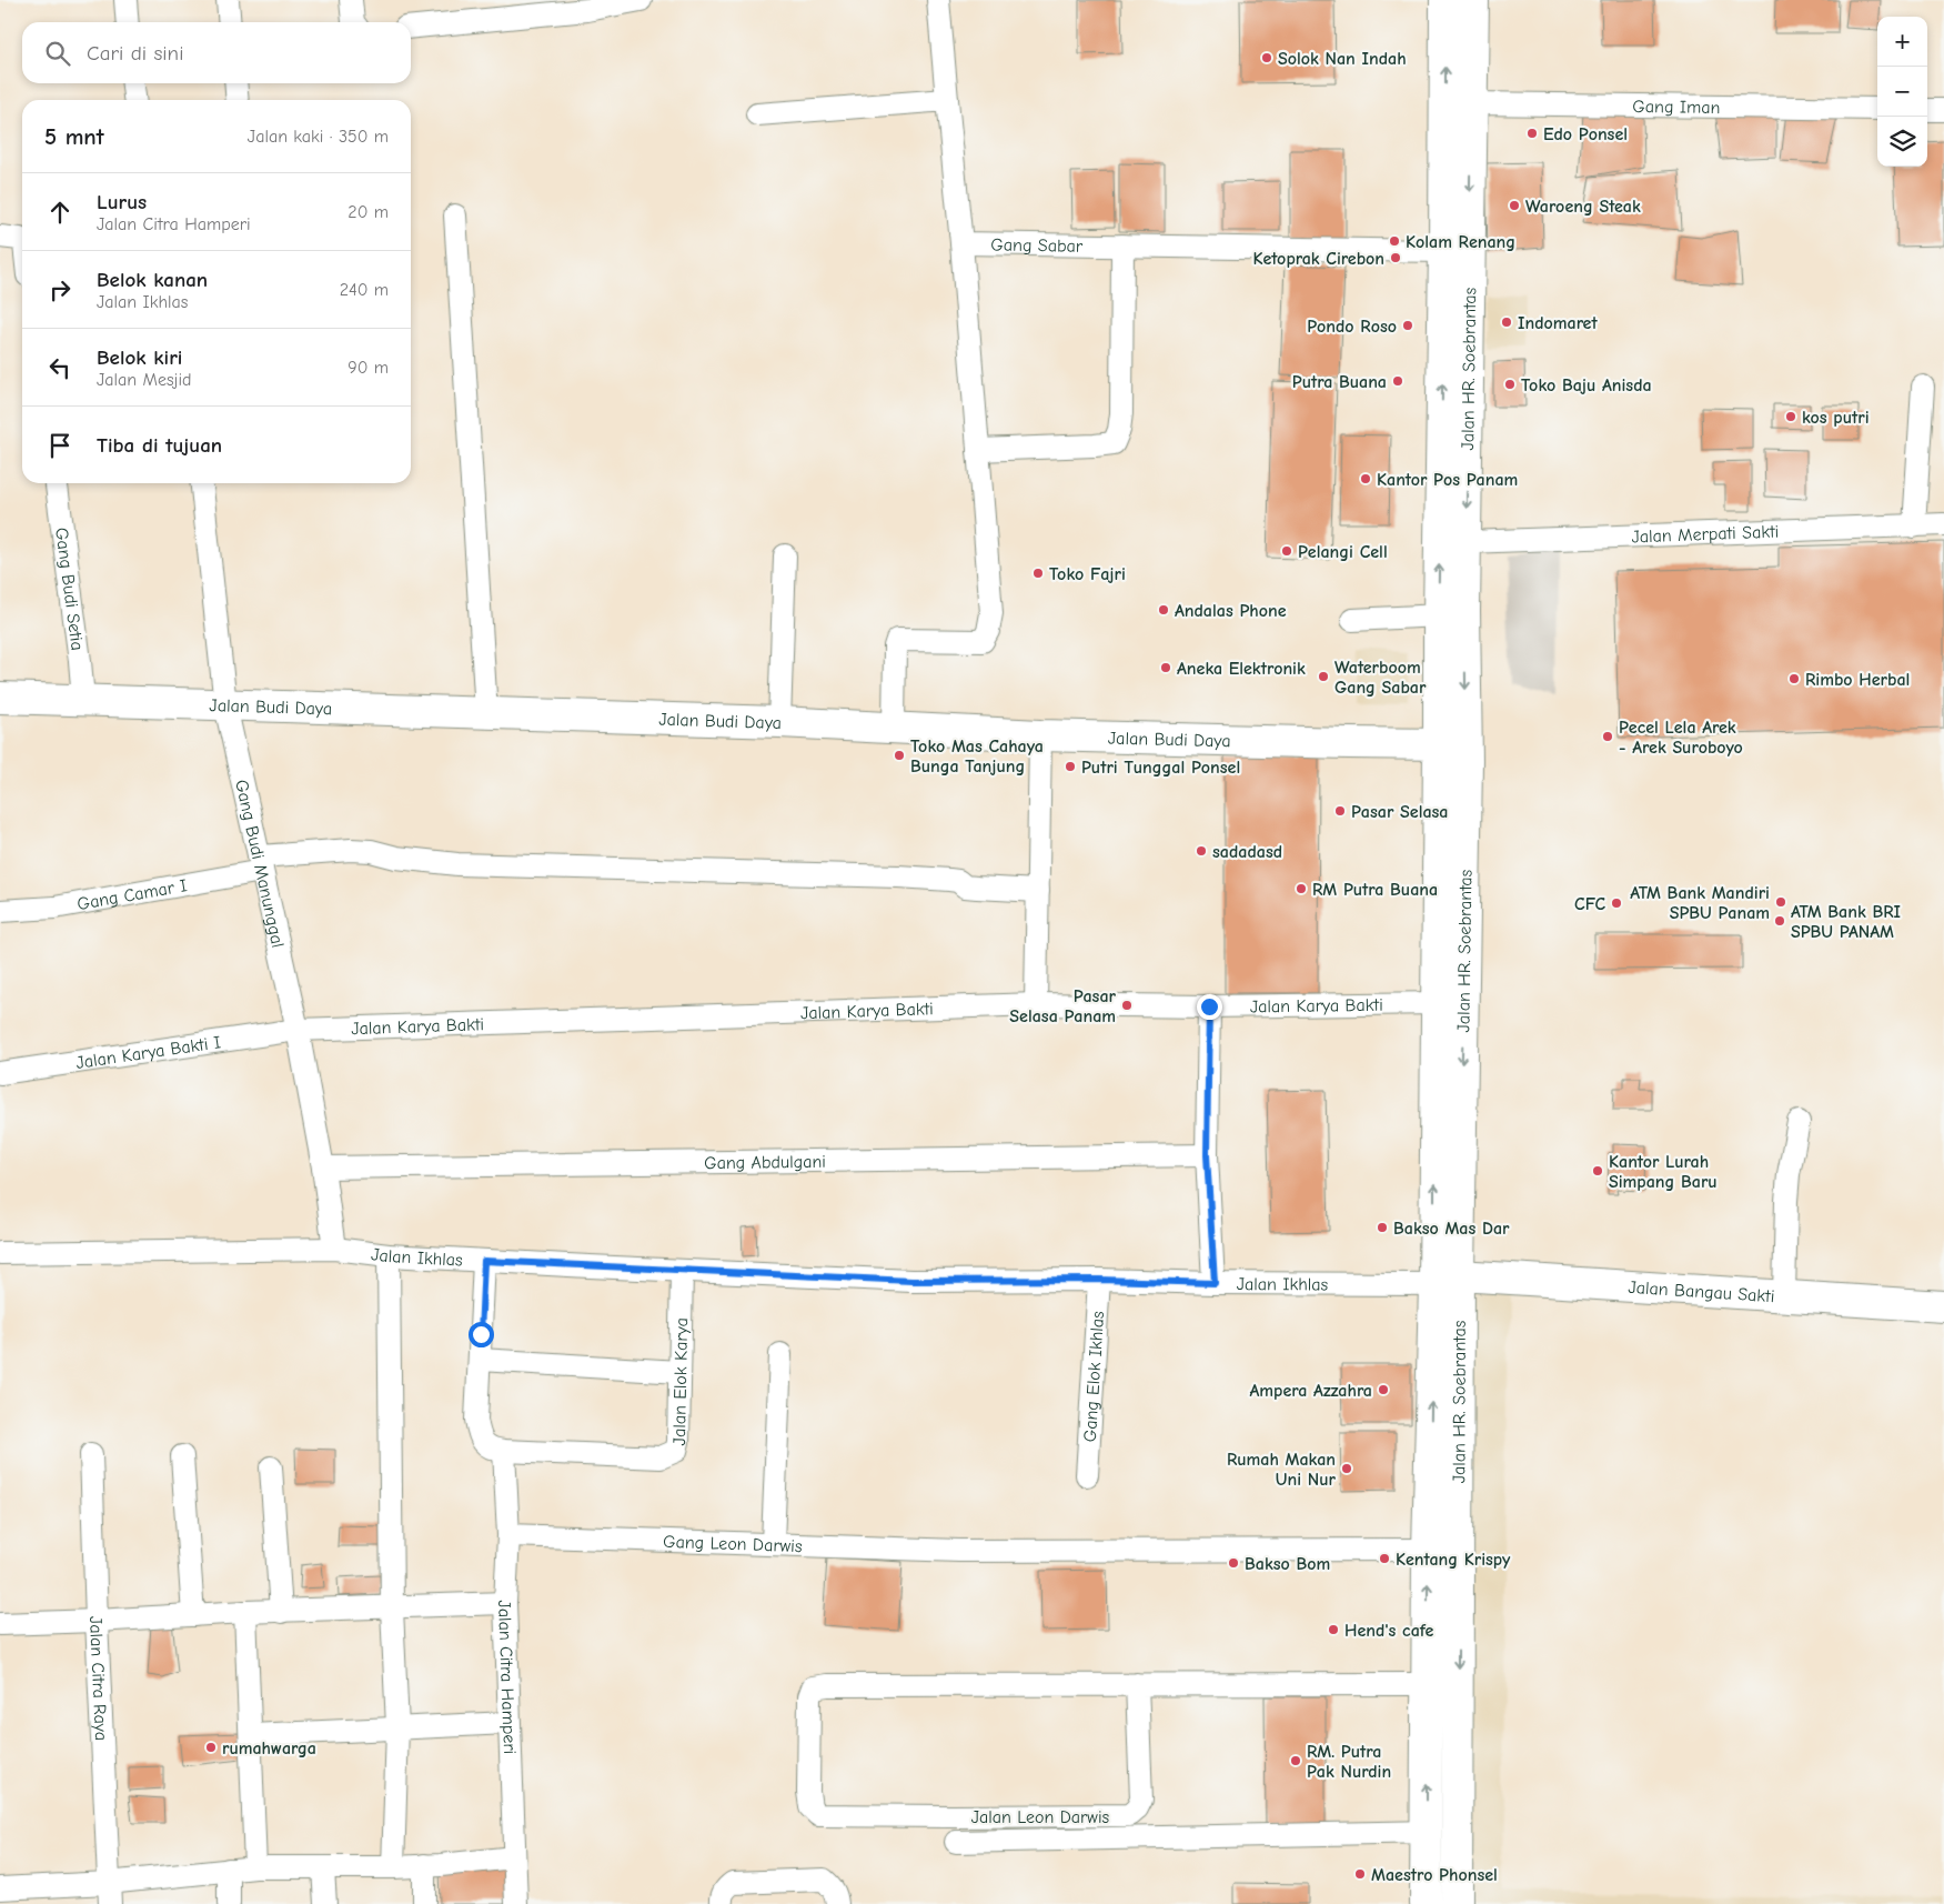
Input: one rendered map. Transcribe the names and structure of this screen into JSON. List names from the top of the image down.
{
  "streets": {
    "main road": ["Jalan HR. Soebrantas", "Jalan Budi Daya", "Jalan Bangau Sakti"],
    "street": [
      "Gang Iman",
      "Gang Sabar",
      "Jalan Merpati Sakti",
      "Gang Budi Setia",
      "Gang Budi Manunggal",
      "Gang Camar I",
      "Jalan Karya Bakti",
      "Jalan Karya Bakti I",
      "Gang Abdulgani",
      "Jalan Ikhlas",
      "Gang Elok Ikhlas",
      "Jalan Elok Karya",
      "Gang Leon Darwis",
      "Jalan Citra Hamperi",
      "Jalan Citra Raya",
      "Jalan Leon Darwis"
    ]
  },
  "crossings": [
    ["Gang Iman", "Jalan HR. Soebrantas"],
    ["Gang Sabar", "Jalan HR. Soebrantas"],
    ["Jalan HR. Soebrantas", "Jalan Merpati Sakti"],
    ["Jalan HR. Soebrantas", "Jalan Budi Daya"],
    ["Jalan HR. Soebrantas", "Jalan Karya Bakti"],
    ["Jalan HR. Soebrantas", "Jalan Ikhlas"],
    ["Jalan HR. Soebrantas", "Jalan Bangau Sakti"],
    ["Jalan HR. Soebrantas", "Gang Leon Darwis"],
    ["Gang Budi Setia", "Jalan Budi Daya"],
    ["Jalan Budi Daya", "Gang Budi Manunggal"],
    ["Gang Budi Manunggal", "Gang Camar I"],
    ["Gang Budi Manunggal", "Jalan Karya Bakti"],
    ["Gang Budi Manunggal", "Jalan Karya Bakti I"],
    ["Gang Budi Manunggal", "Gang Abdulgani"],
    ["Gang Budi Manunggal", "Jalan Ikhlas"],
    ["Jalan Karya Bakti", "Jalan Karya Bakti I"],
    ["Jalan Ikhlas", "Jalan Bangau Sakti"],
    ["Jalan Ikhlas", "Gang Elok Ikhlas"],
    ["Jalan Ikhlas", "Jalan Elok Karya"],
    ["Jalan Elok Karya", "Jalan Citra Hamperi"],
    ["Gang Leon Darwis", "Jalan Citra Hamperi"]
  ],
  "places": [
    "Solok Nan Indah",
    "Edo Ponsel",
    "Waroeng Steak",
    "Kolam Renang",
    "Ketoprak Cirebon",
    "Indomaret",
    "Pondo Roso",
    "Putra Buana",
    "Toko Baju Anisda",
    "kos putri",
    "Kantor Pos Panam",
    "Pelangi Cell",
    "Toko Fajri",
    "Andalas Phone",
    "Aneka Elektronik",
    "Waterboom Gang Sabar",
    "Rimbo Herbal",
    "Pecel Lela Arek - Arek Suroboyo",
    "Toko Mas Cahaya Bunga Tanjung",
    "Putri Tunggal Ponsel",
    "Pasar Selasa",
    "sadadasd",
    "RM Putra Buana",
    "ATM Bank Mandiri SPBU Panam",
    "CFC",
    "ATM Bank BRI SPBU PANAM",
    "Pasar Selasa Panam",
    "Kantor Lurah Simpang Baru",
    "Bakso Mas Dar",
    "Ampera Azzahra",
    "Rumah Makan Uni Nur",
    "Kentang Krispy",
    "Bakso Bom",
    "Hend's cafe",
    "rumahwarga",
    "RM. Putra Pak Nurdin",
    "Maestro Phonsel"
  ],
  "page": {
    "map_buttons": ["+", "−"],
    "search": "Cari di sini",
    "heading": ["5 mnt", "Jalan kaki · 350 m"],
    "list": [
      ["Lurus", "Jalan Citra Hamperi", "20 m"],
      ["Belok kanan", "Jalan Ikhlas", "240 m"],
      ["Belok kiri", "Jalan Mesjid", "90 m"],
      "Tiba di tujuan"
    ]
  }
}
